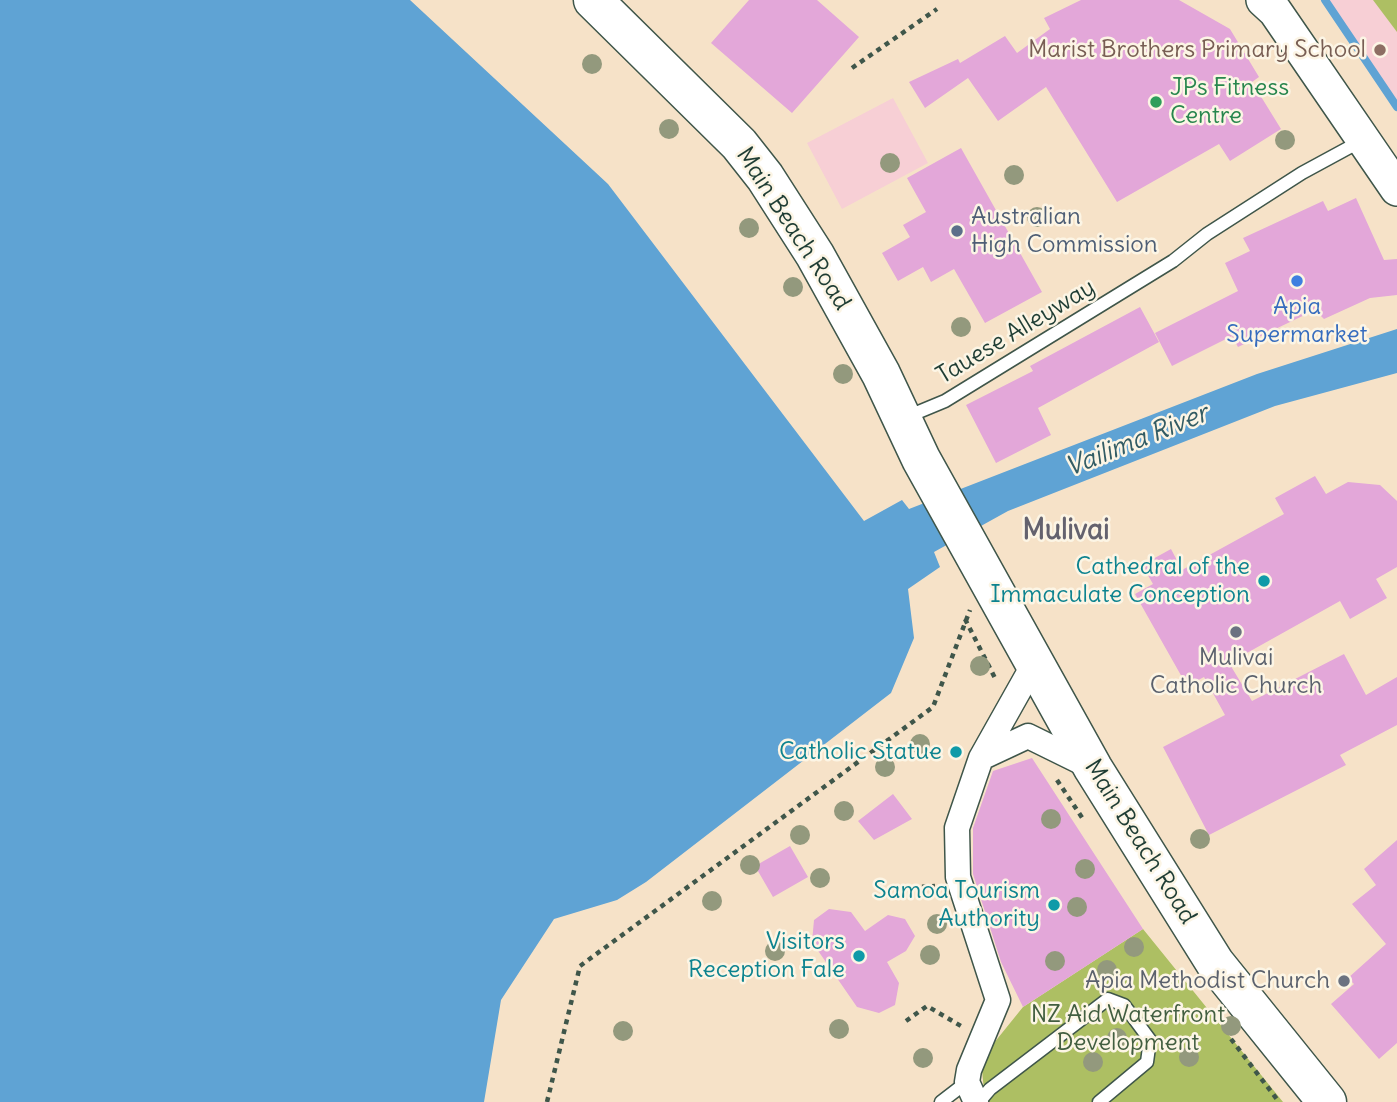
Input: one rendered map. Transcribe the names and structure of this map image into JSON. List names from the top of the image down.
{
  "streets": {
    "main road": ["Main Beach Road"],
    "lane": ["Tauese Alleyway"]
  },
  "crossings": [
    ["Main Beach Road", "Tauese Alleyway"]
  ],
  "districts": ["Mulivai"],
  "water": ["Vailima River"],
  "parks": ["NZ Aid Waterfront Development"],
  "places": [
    "Marist Brothers Primary School",
    "JPs Fitness Centre",
    "Australian High Commission",
    "Apia Supermarket",
    "Cathedral of the Immaculate Conception",
    "Mulivai Catholic Church",
    "Catholic Statue",
    "Samoa Tourism Authority",
    "Visitors Reception Fale",
    "Apia Methodist Church"
  ]
}
